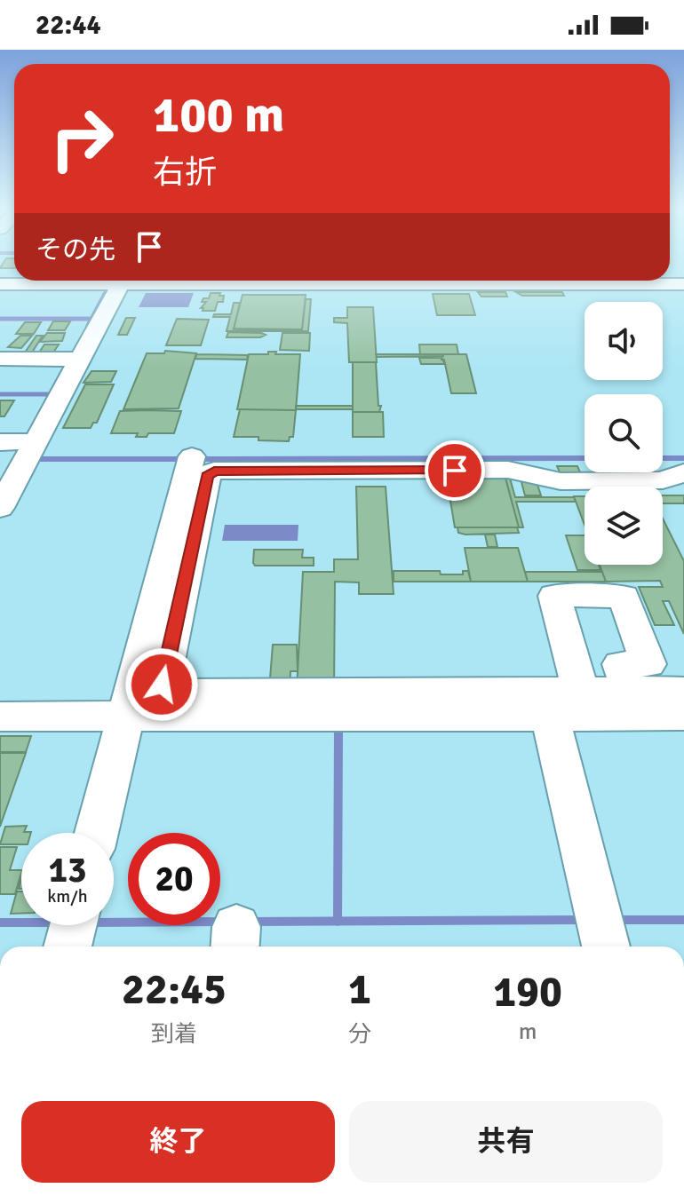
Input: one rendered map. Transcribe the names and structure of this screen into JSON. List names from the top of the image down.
{
  "page": {
    "status": "22:44",
    "turn": ["100 m", "右折"],
    "then": "その先",
    "speed": "13 km/h",
    "limit": "20",
    "eta": [
      "22:45",
      "到着",
      "1",
      "分",
      "190",
      "m"
    ],
    "buttons": ["終了", "共有"]
  }
}
